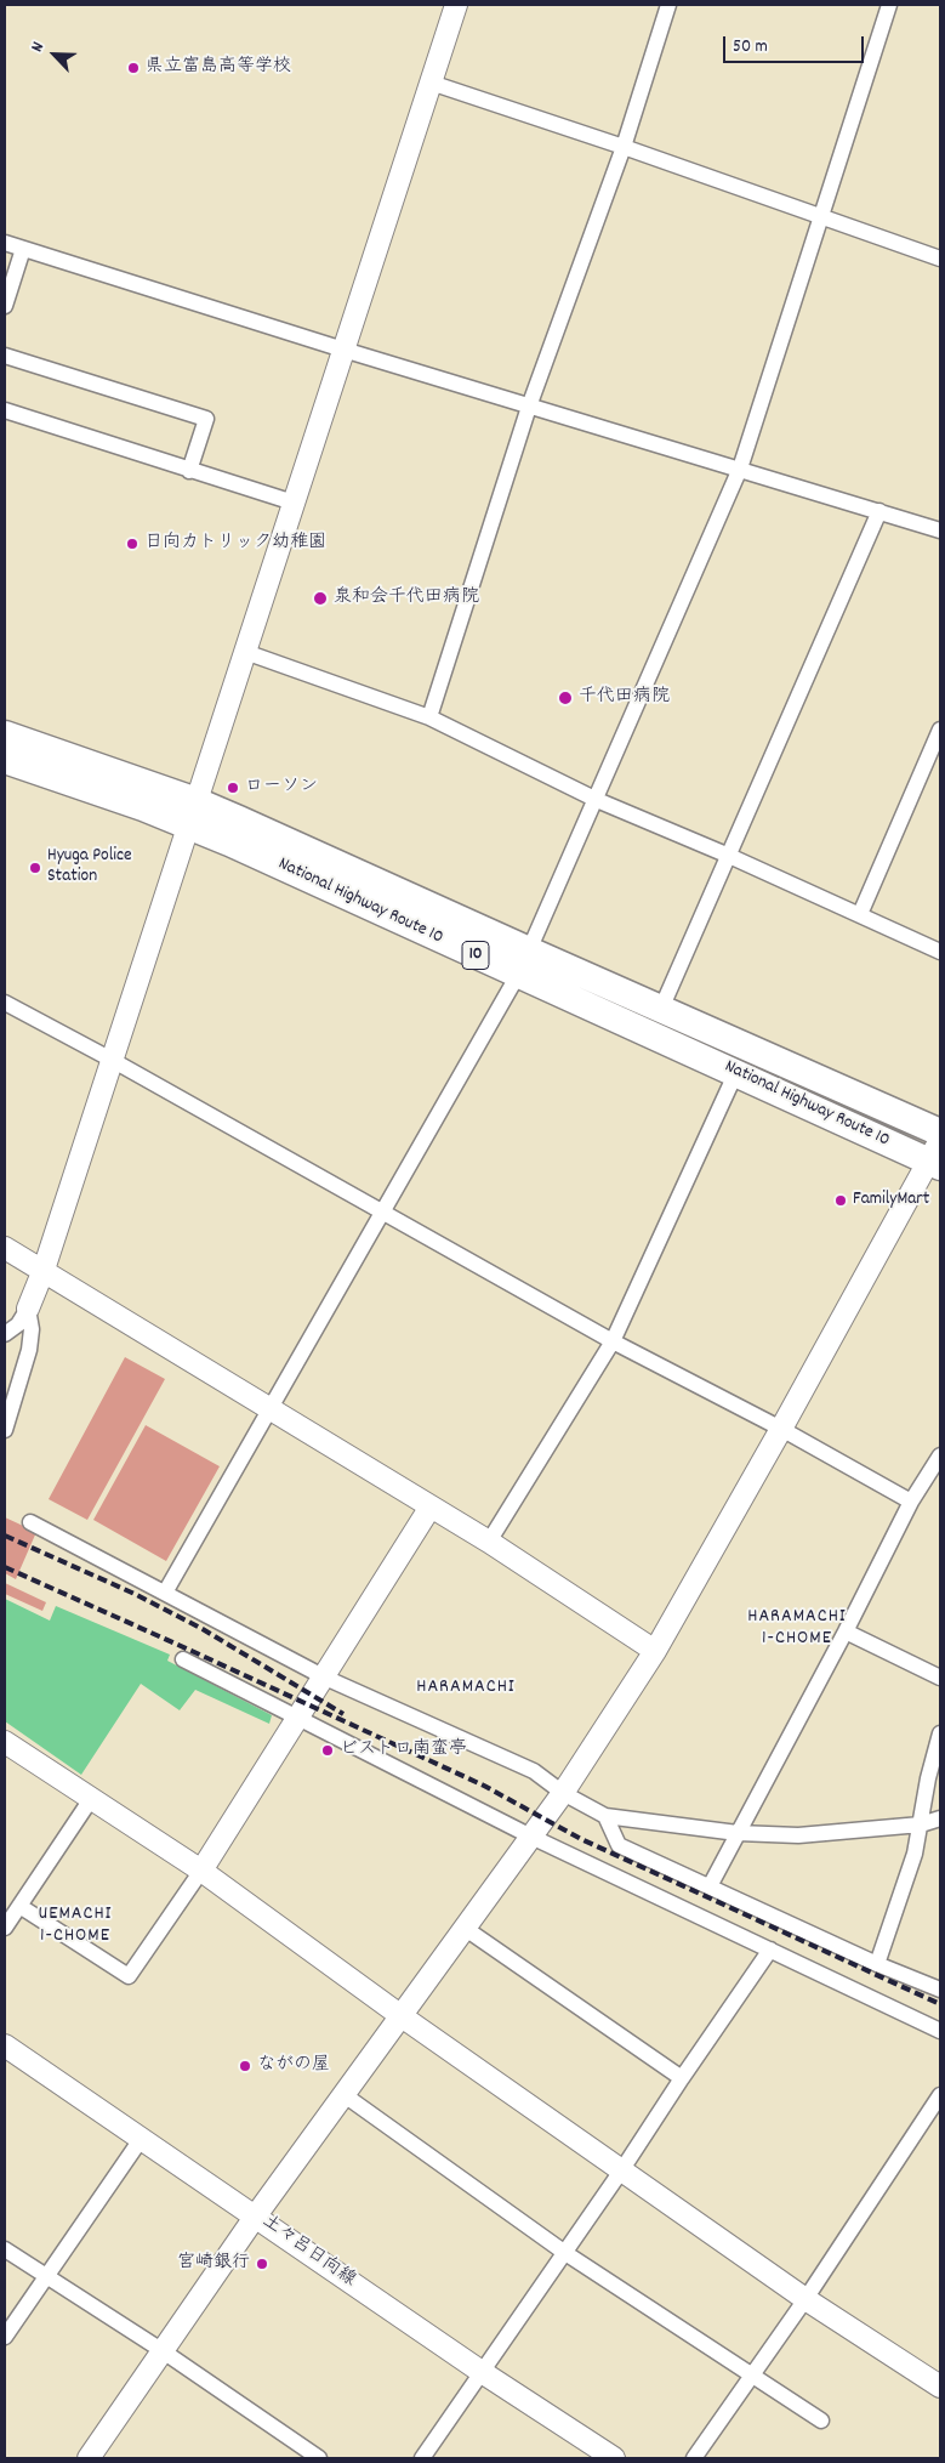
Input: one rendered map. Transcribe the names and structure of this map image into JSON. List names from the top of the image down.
{
  "streets": {
    "highway": ["National Highway Route 10", "10"],
    "street": ["土々呂日向線"]
  },
  "districts": ["HARAMACHI 1-CHOME", "HARAMACHI", "UEMACHI 1-CHOME"],
  "places": [
    "県立富島高等学校",
    "日向カトリック幼稚園",
    "泉和会千代田病院",
    "千代田病院",
    "ローソン",
    "Hyuga Police Station",
    "FamilyMart",
    "ビストロ南蛮亭",
    "ながの屋",
    "宮崎銀行"
  ],
  "scale_bar": "50 m",
  "north": "top left"
}
